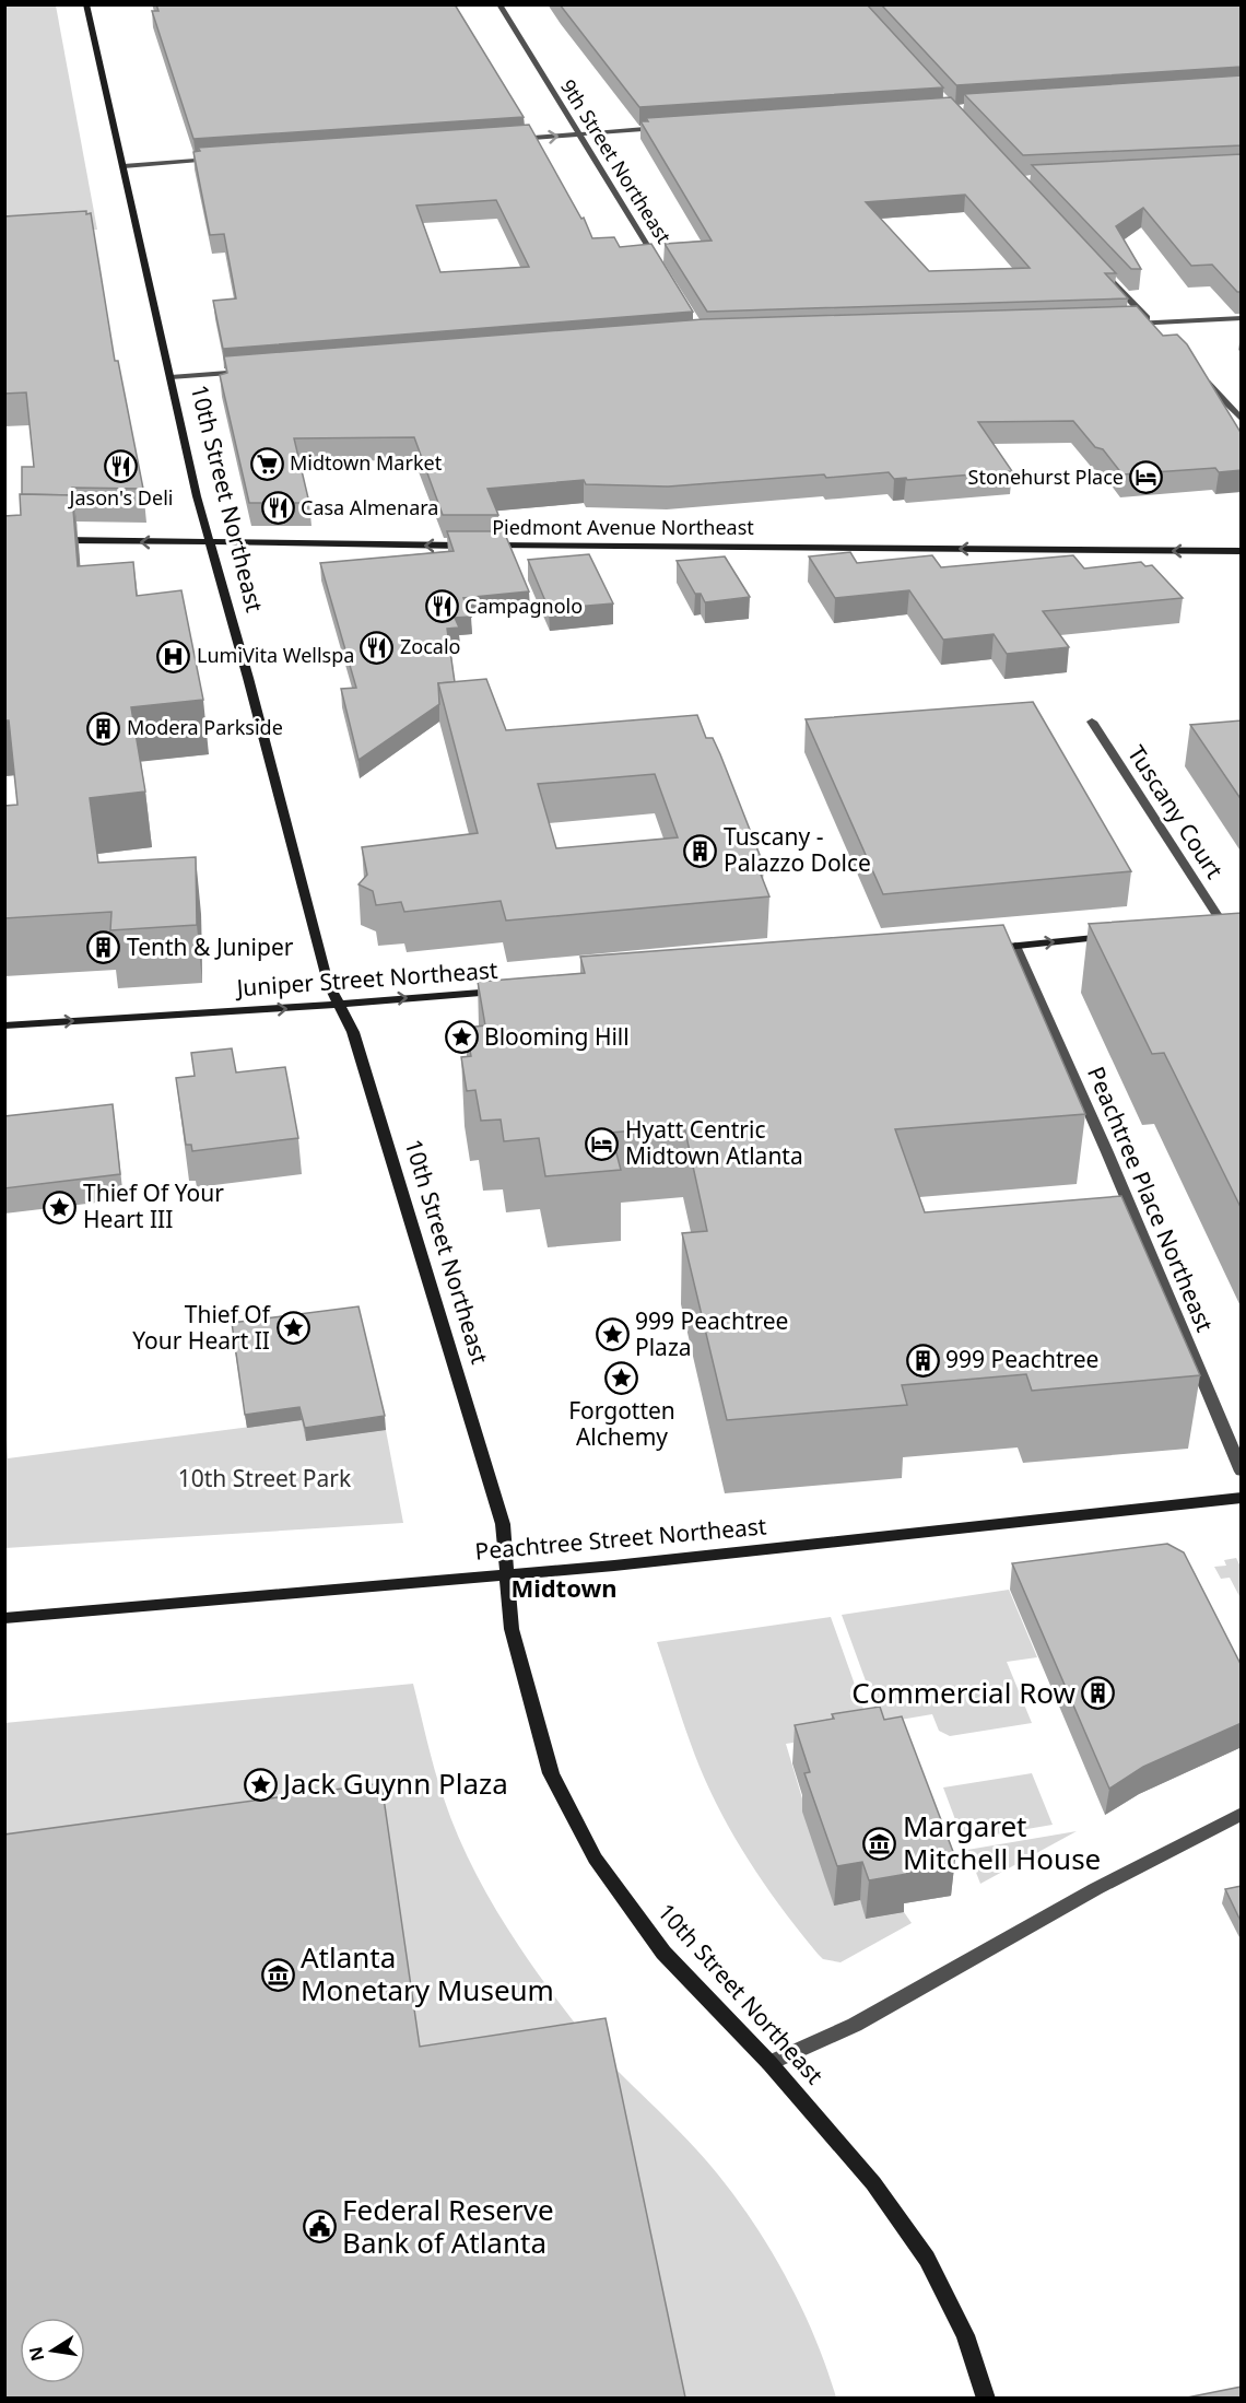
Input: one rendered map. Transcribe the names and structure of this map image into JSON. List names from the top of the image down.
{
  "streets": {
    "main road": [
      "10th Street Northeast",
      "Piedmont Avenue Northeast",
      "Juniper Street Northeast",
      "Peachtree Street Northeast"
    ],
    "street": ["9th Street Northeast", "Tuscany Court", "Peachtree Place Northeast"]
  },
  "crossings": [
    ["10th Street Northeast", "Piedmont Avenue Northeast"],
    ["10th Street Northeast", "Juniper Street Northeast"],
    ["10th Street Northeast", "Peachtree Street Northeast"]
  ],
  "one_way": ["Piedmont Avenue Northeast", "Juniper Street Northeast"],
  "districts": ["Midtown"],
  "parks": ["10th Street Park"],
  "places": {
    "supermarket": ["Midtown Market"],
    "restaurant": [
      "Jason's Deli",
      "Casa Almenara",
      "Campagnolo",
      "Zocalo"
    ],
    "hotel": ["Stonehurst Place", "Hyatt Centric Midtown Atlanta"],
    "hospital": ["LumiVita Wellspa"],
    "building": [
      "Modera Parkside",
      "Tuscany - Palazzo Dolce",
      "Tenth & Juniper",
      "999 Peachtree",
      "Commercial Row"
    ],
    "place": [
      "Blooming Hill",
      "Thief Of Your Heart III",
      "Thief Of Your Heart II",
      "999 Peachtree Plaza",
      "Forgotten Alchemy",
      "Jack Guynn Plaza"
    ],
    "museum": ["Margaret Mitchell House", "Atlanta Monetary Museum"],
    "public building": ["Federal Reserve Bank of Atlanta"]
  },
  "north": "left"
}
